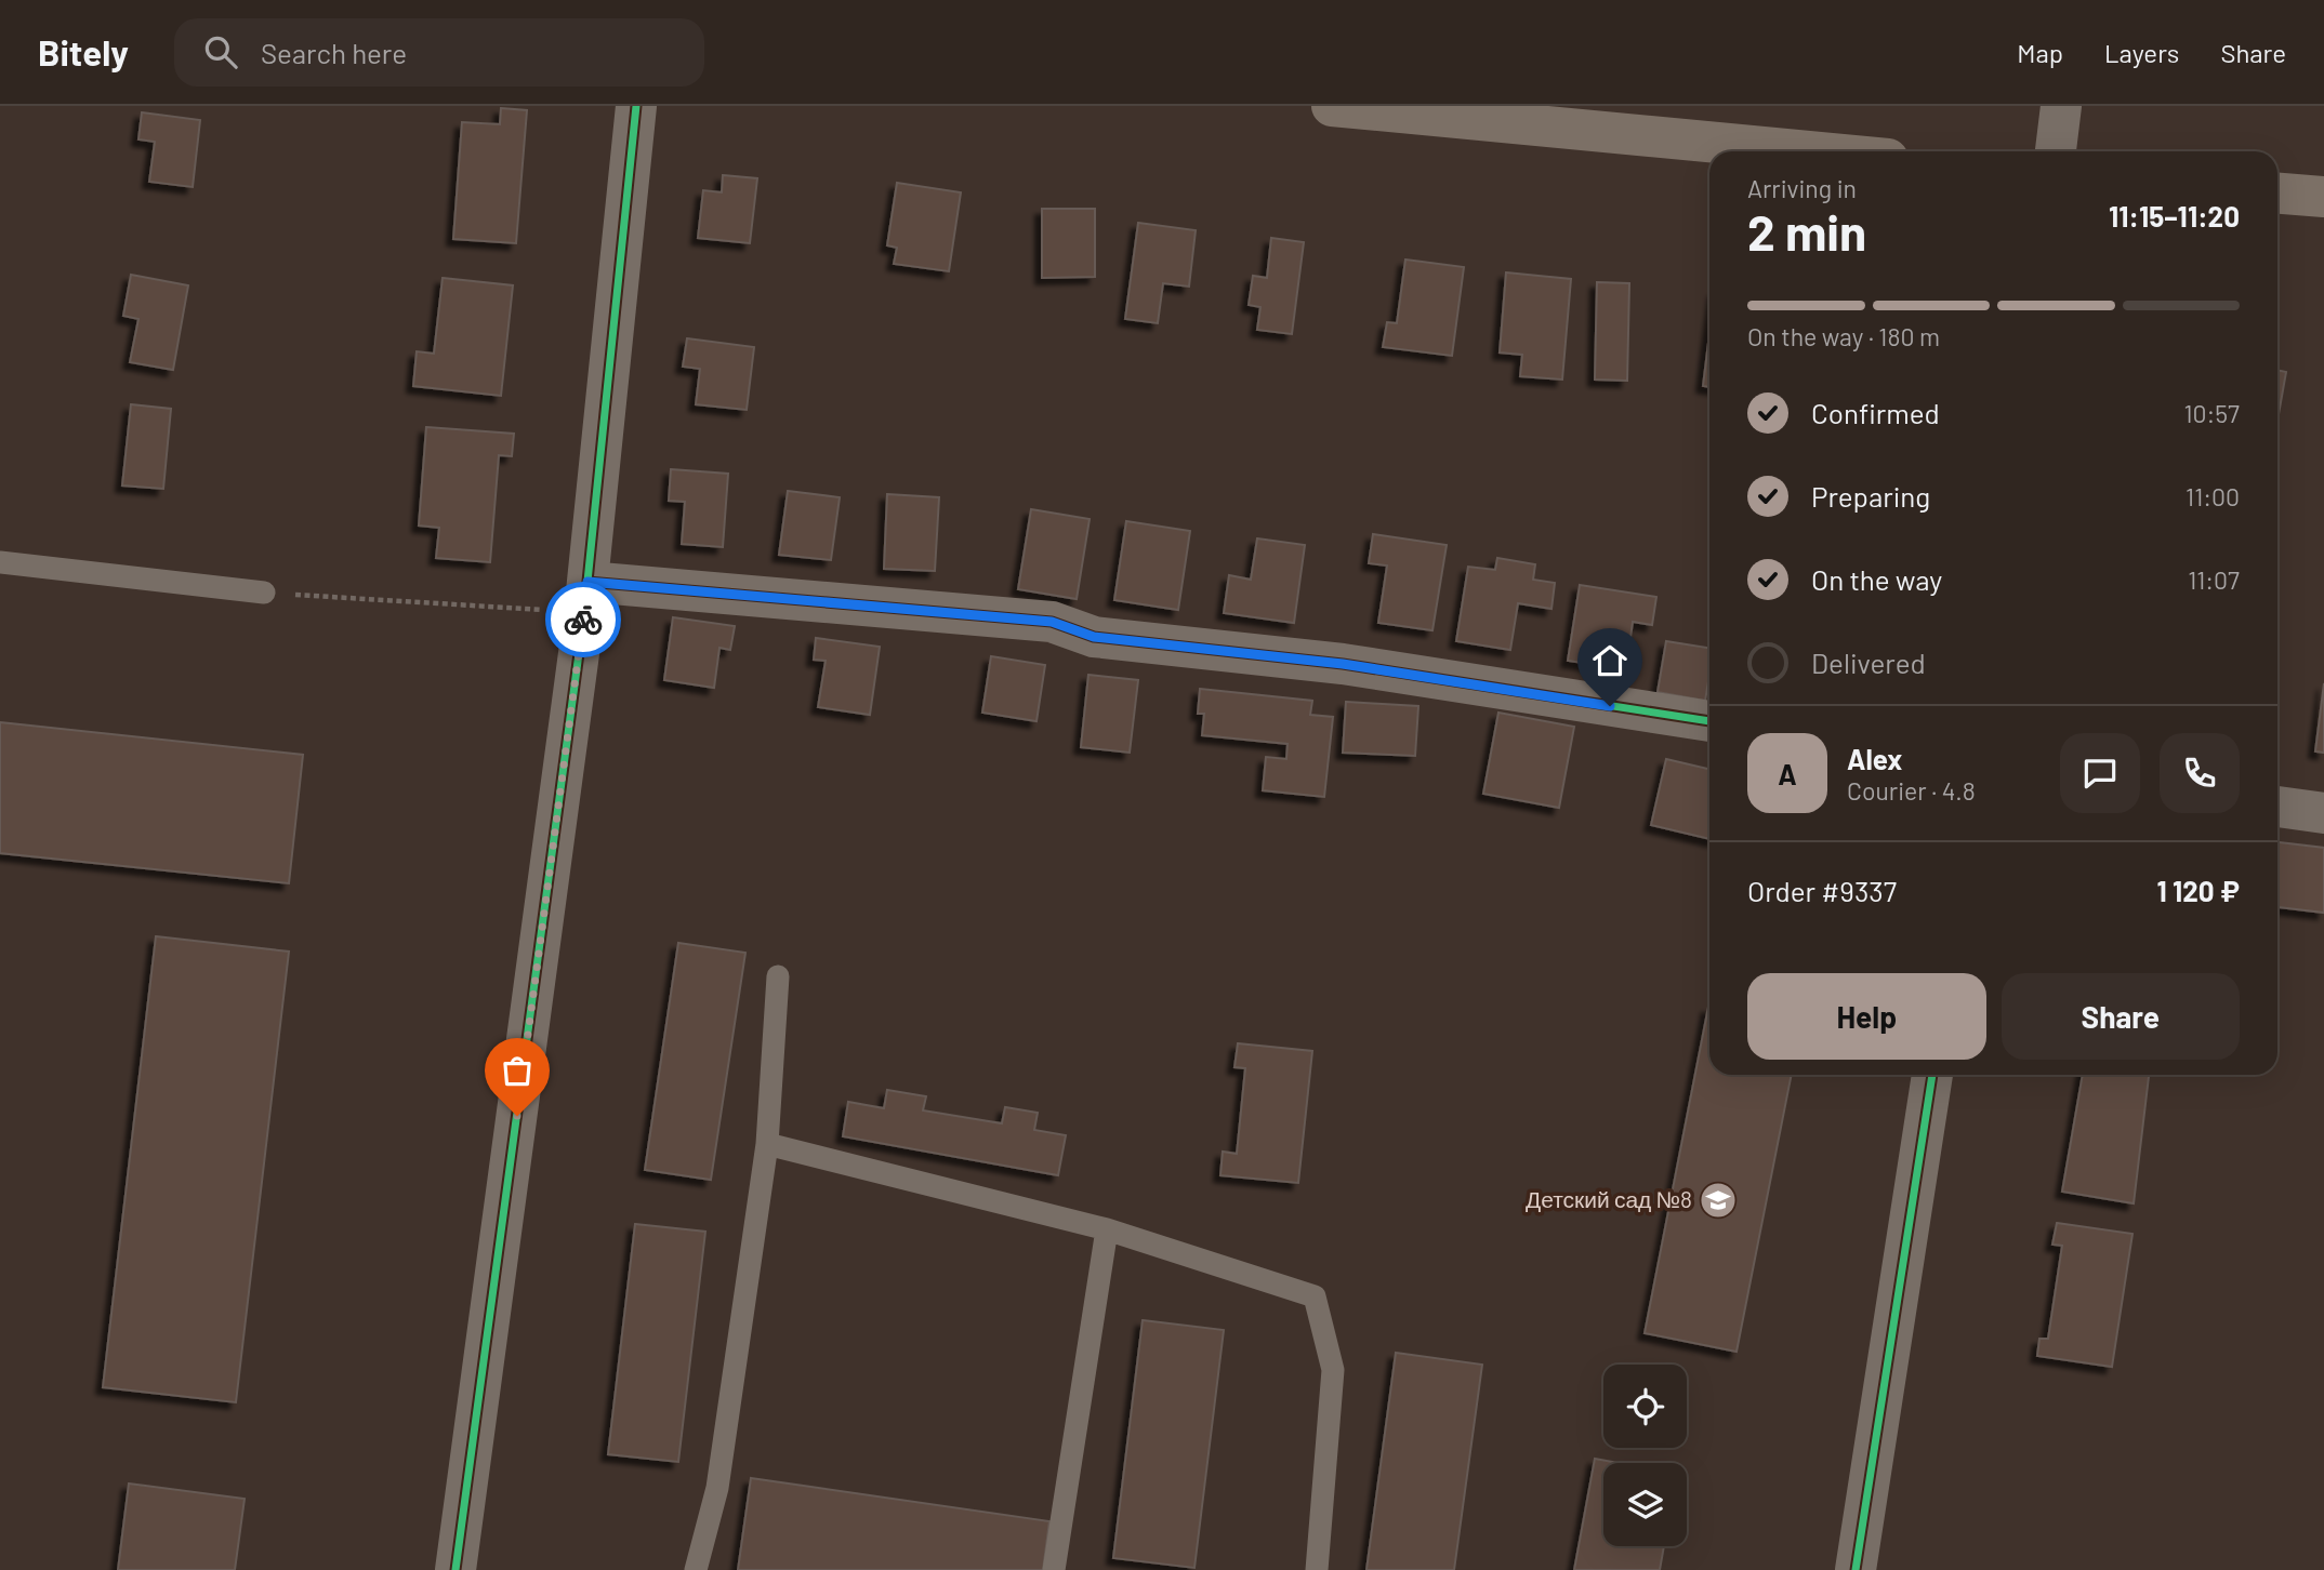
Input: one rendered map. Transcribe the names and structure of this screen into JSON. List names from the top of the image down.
{
  "places": {
    "school or university": ["Детский сад №8"]
  },
  "page": {
    "header": "Bitely",
    "search": "Search here",
    "nav": ["Map", "Layers", "Share"],
    "heading": ["2 min", "Arriving in", "11:15–11:20"],
    "panel": [
      "Alex",
      "Courier · 4.8",
      "Order #9337",
      "1 120 ₽"
    ],
    "bar": "On the way · 180 m",
    "list": [
      ["Confirmed", "10:57"],
      ["Preparing", "11:00"],
      ["On the way", "11:07"],
      "Delivered"
    ],
    "round": "A",
    "buttons": ["Help", "Share"]
  }
}
